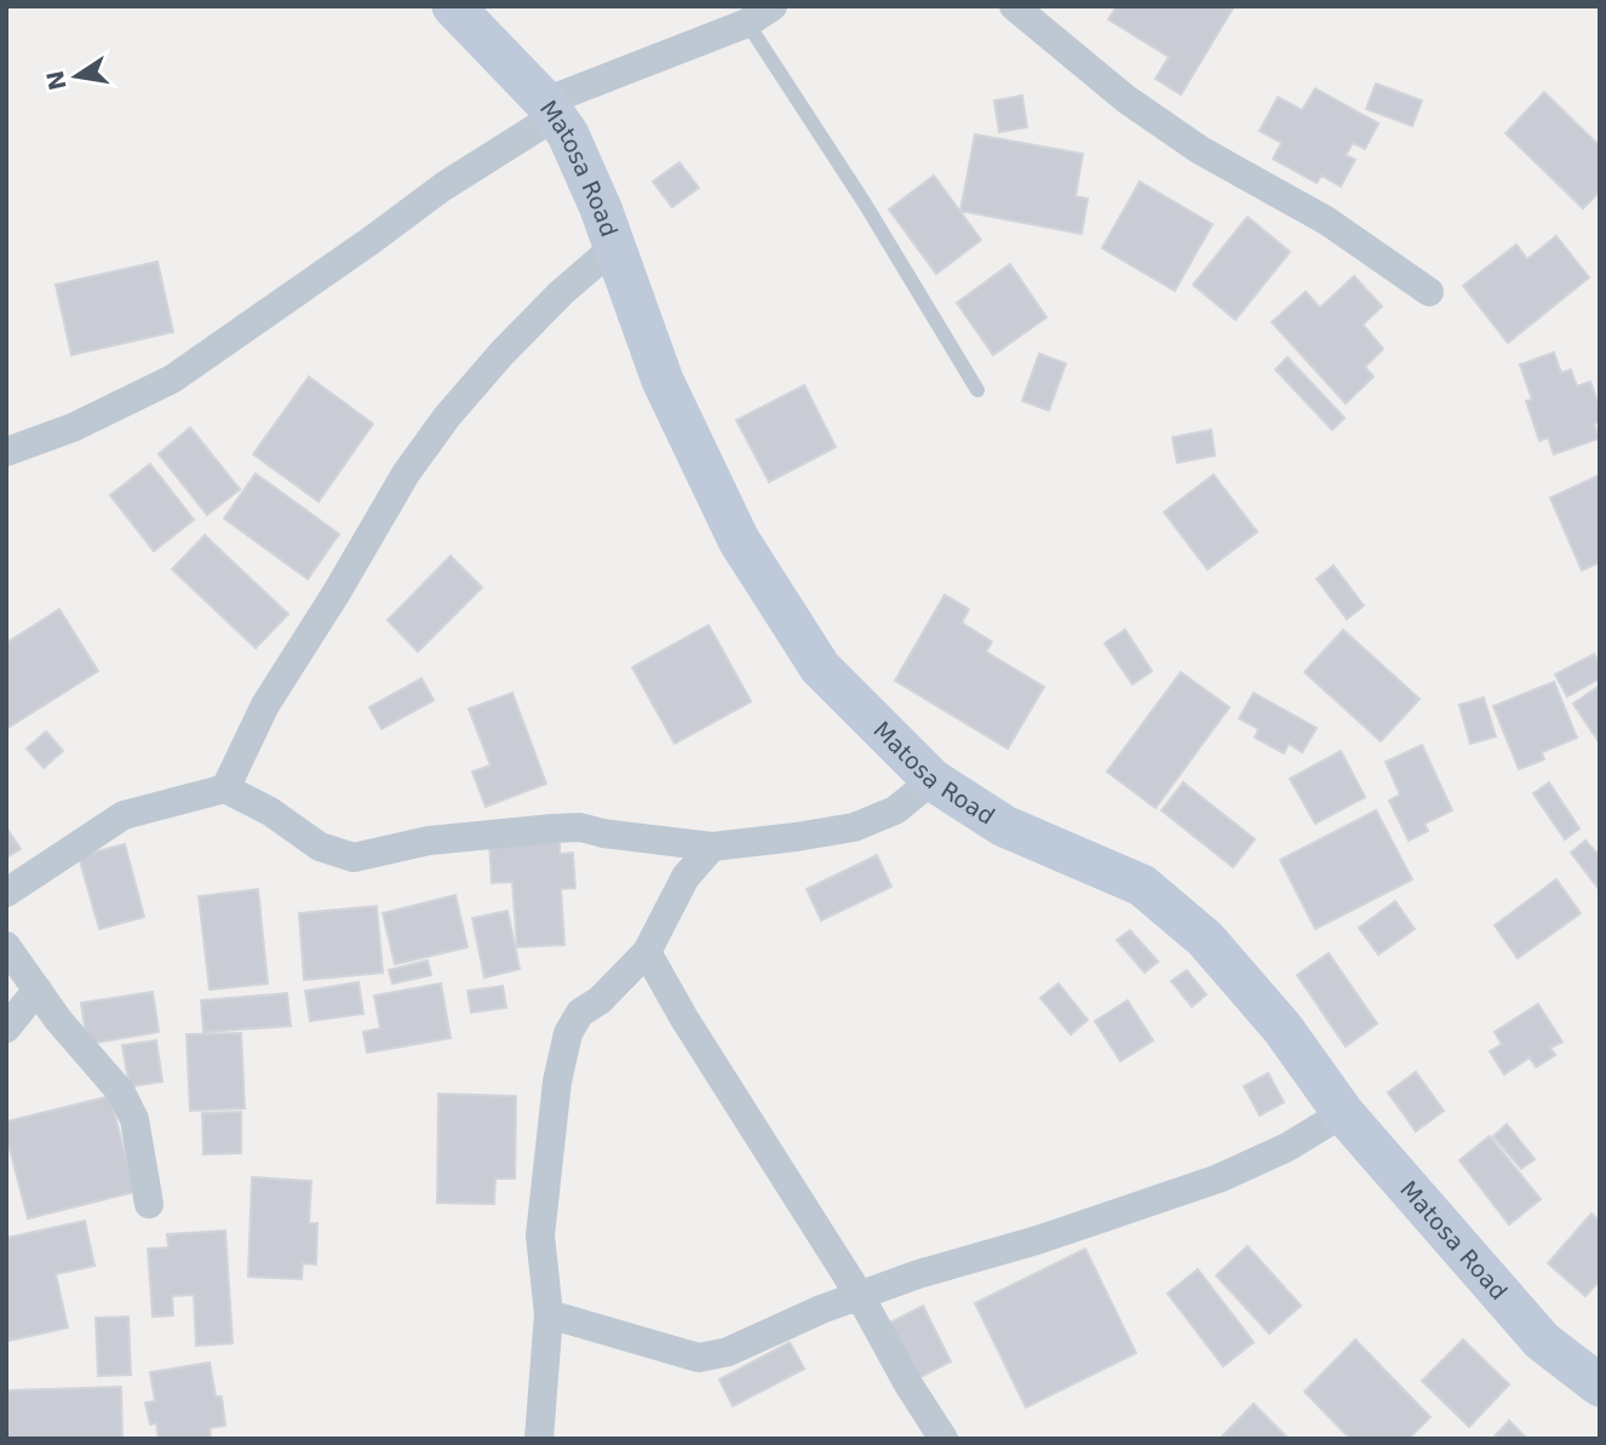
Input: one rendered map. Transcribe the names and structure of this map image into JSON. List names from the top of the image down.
{
  "streets": {
    "street": ["Matosa Road"]
  },
  "north": "left"
}
